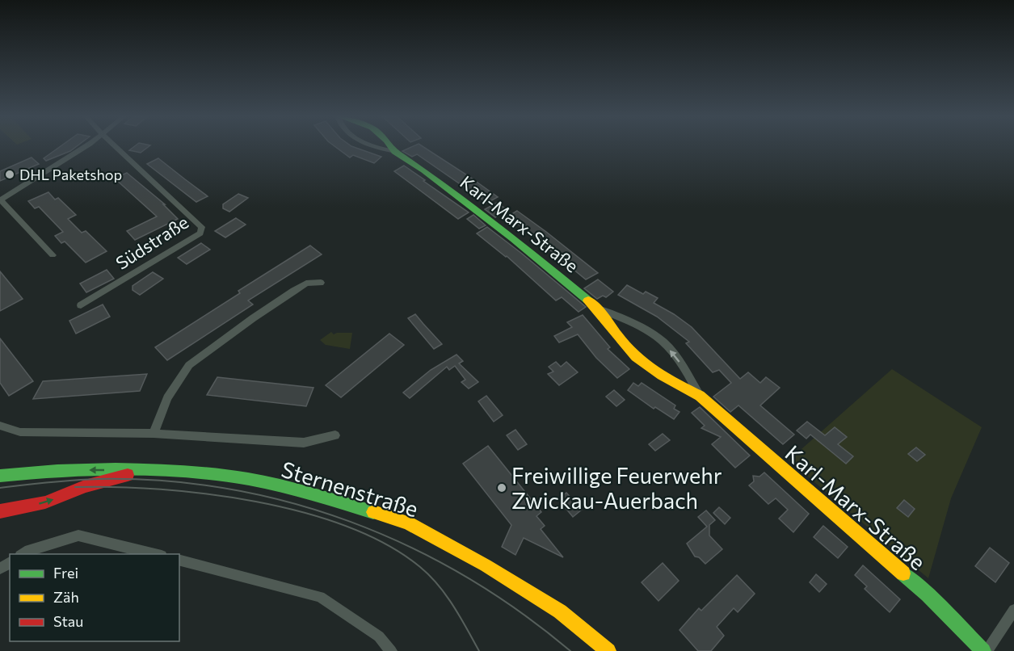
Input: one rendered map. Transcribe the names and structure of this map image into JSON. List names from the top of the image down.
{
  "streets": {
    "street": ["Karl-Marx-Straße", "Südstraße", "Sternenstraße"]
  },
  "places": ["DHL Paketshop", "Freiwillige Feuerwehr Zwickau-Auerbach"],
  "legend": ["Frei", "Zäh", "Stau"]
}
